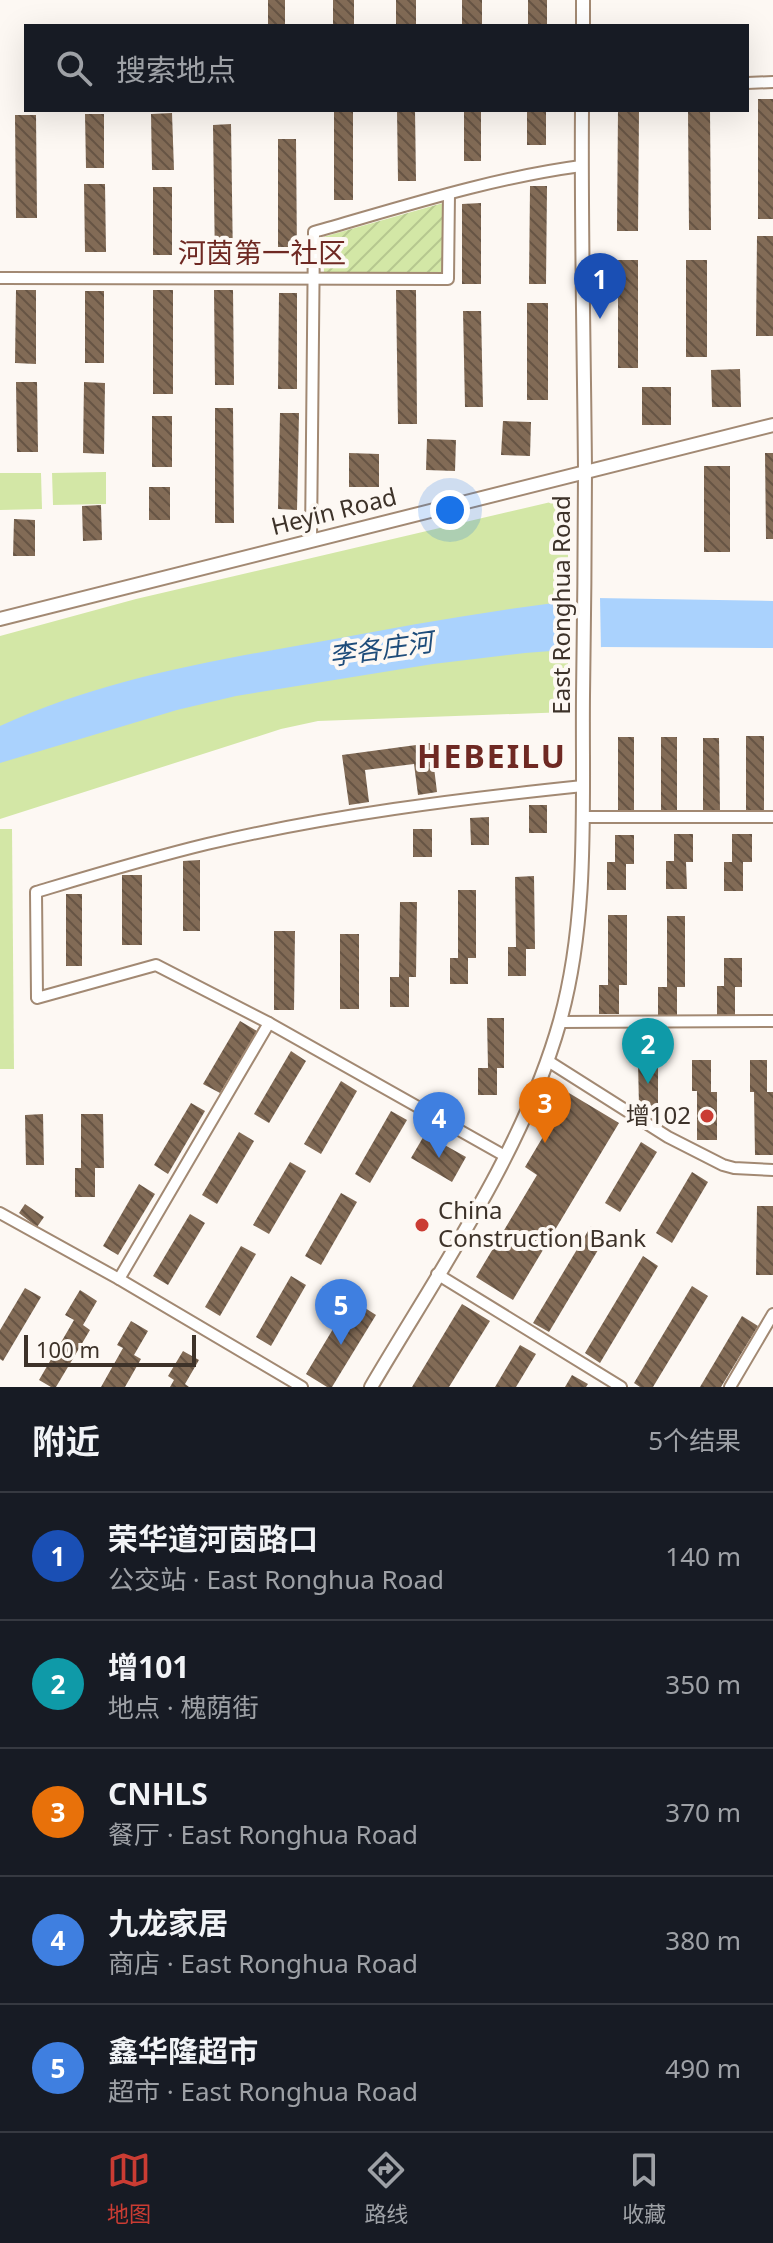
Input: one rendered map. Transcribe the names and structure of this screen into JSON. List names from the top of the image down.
{
  "streets": {
    "street": ["Heyin Road", "East Ronghua Road"]
  },
  "crossings": [
    ["Heyin Road", "East Ronghua Road"]
  ],
  "districts": ["河茵第一社区", "HEBEILU"],
  "water": ["李各庄河"],
  "places": ["增102", "China Construction Bank"],
  "scale_bar": "100 m",
  "page": {
    "search": "搜索地点",
    "pins": [
      "1",
      "2",
      "3",
      "4",
      "5"
    ],
    "scale": "100 m",
    "heading": ["附近", "5个结果"],
    "list": [
      {
        "mark": "1",
        "name": "荣华道河茵路口",
        "note": "公交站 · East Ronghua Road",
        "value": "140 m"
      },
      {
        "mark": "2",
        "name": "增101",
        "note": "地点 · 槐荫街",
        "value": "350 m"
      },
      {
        "mark": "3",
        "name": "CNHLS",
        "note": "餐厅 · East Ronghua Road",
        "value": "370 m"
      },
      {
        "mark": "4",
        "name": "九龙家居",
        "note": "商店 · East Ronghua Road",
        "value": "380 m"
      },
      {
        "mark": "5",
        "name": "鑫华隆超市",
        "note": "超市 · East Ronghua Road",
        "value": "490 m"
      }
    ],
    "nav": ["地图", "路线", "收藏"]
  }
}
